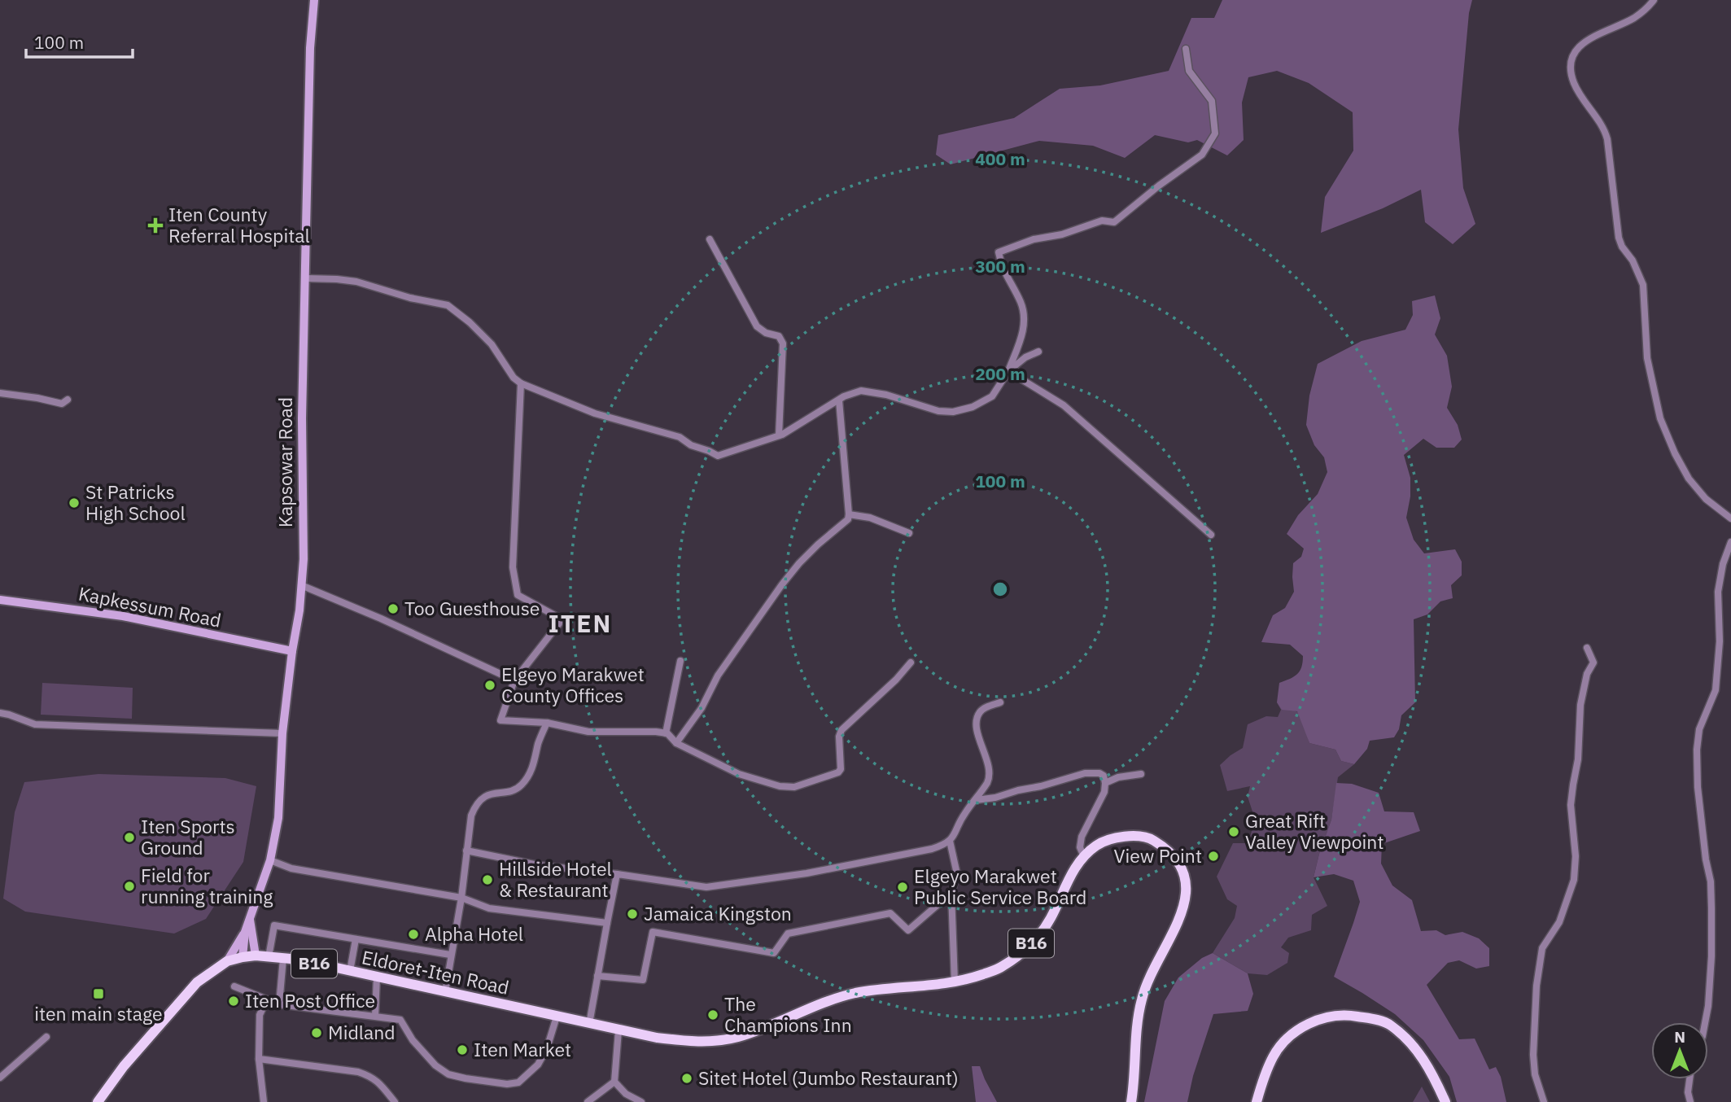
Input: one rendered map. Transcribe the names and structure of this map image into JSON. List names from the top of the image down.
{
  "streets": {
    "main road": [
      "Kapsowar Road",
      "Kapkessum Road",
      "B16",
      "Eldoret-Iten Road"
    ]
  },
  "crossings": [
    ["Kapsowar Road", "Kapkessum Road"],
    ["Kapsowar Road", "Eldoret-Iten Road"],
    ["B16", "Eldoret-Iten Road"]
  ],
  "districts": ["ITEN"],
  "places": {
    "health": ["Iten County Referral Hospital"],
    "other": [
      "St Patricks High School",
      "Too Guesthouse",
      "Elgeyo Marakwet County Offices",
      "Great Rift Valley Viewpoint",
      "Iten Sports Ground",
      "View Point",
      "Hillside Hotel & Restaurant",
      "Field for running training",
      "Elgeyo Marakwet Public Service Board",
      "Jamaica Kingston",
      "Alpha Hotel",
      "Iten Post Office",
      "The Champions Inn",
      "Midland",
      "Iten Market",
      "Sitet Hotel (Jumbo Restaurant)"
    ],
    "transit": ["iten main stage"]
  },
  "scale_bar": "100 m",
  "north": "top",
  "rings": [
    "400 m",
    "300 m",
    "200 m",
    "100 m"
  ]
}
